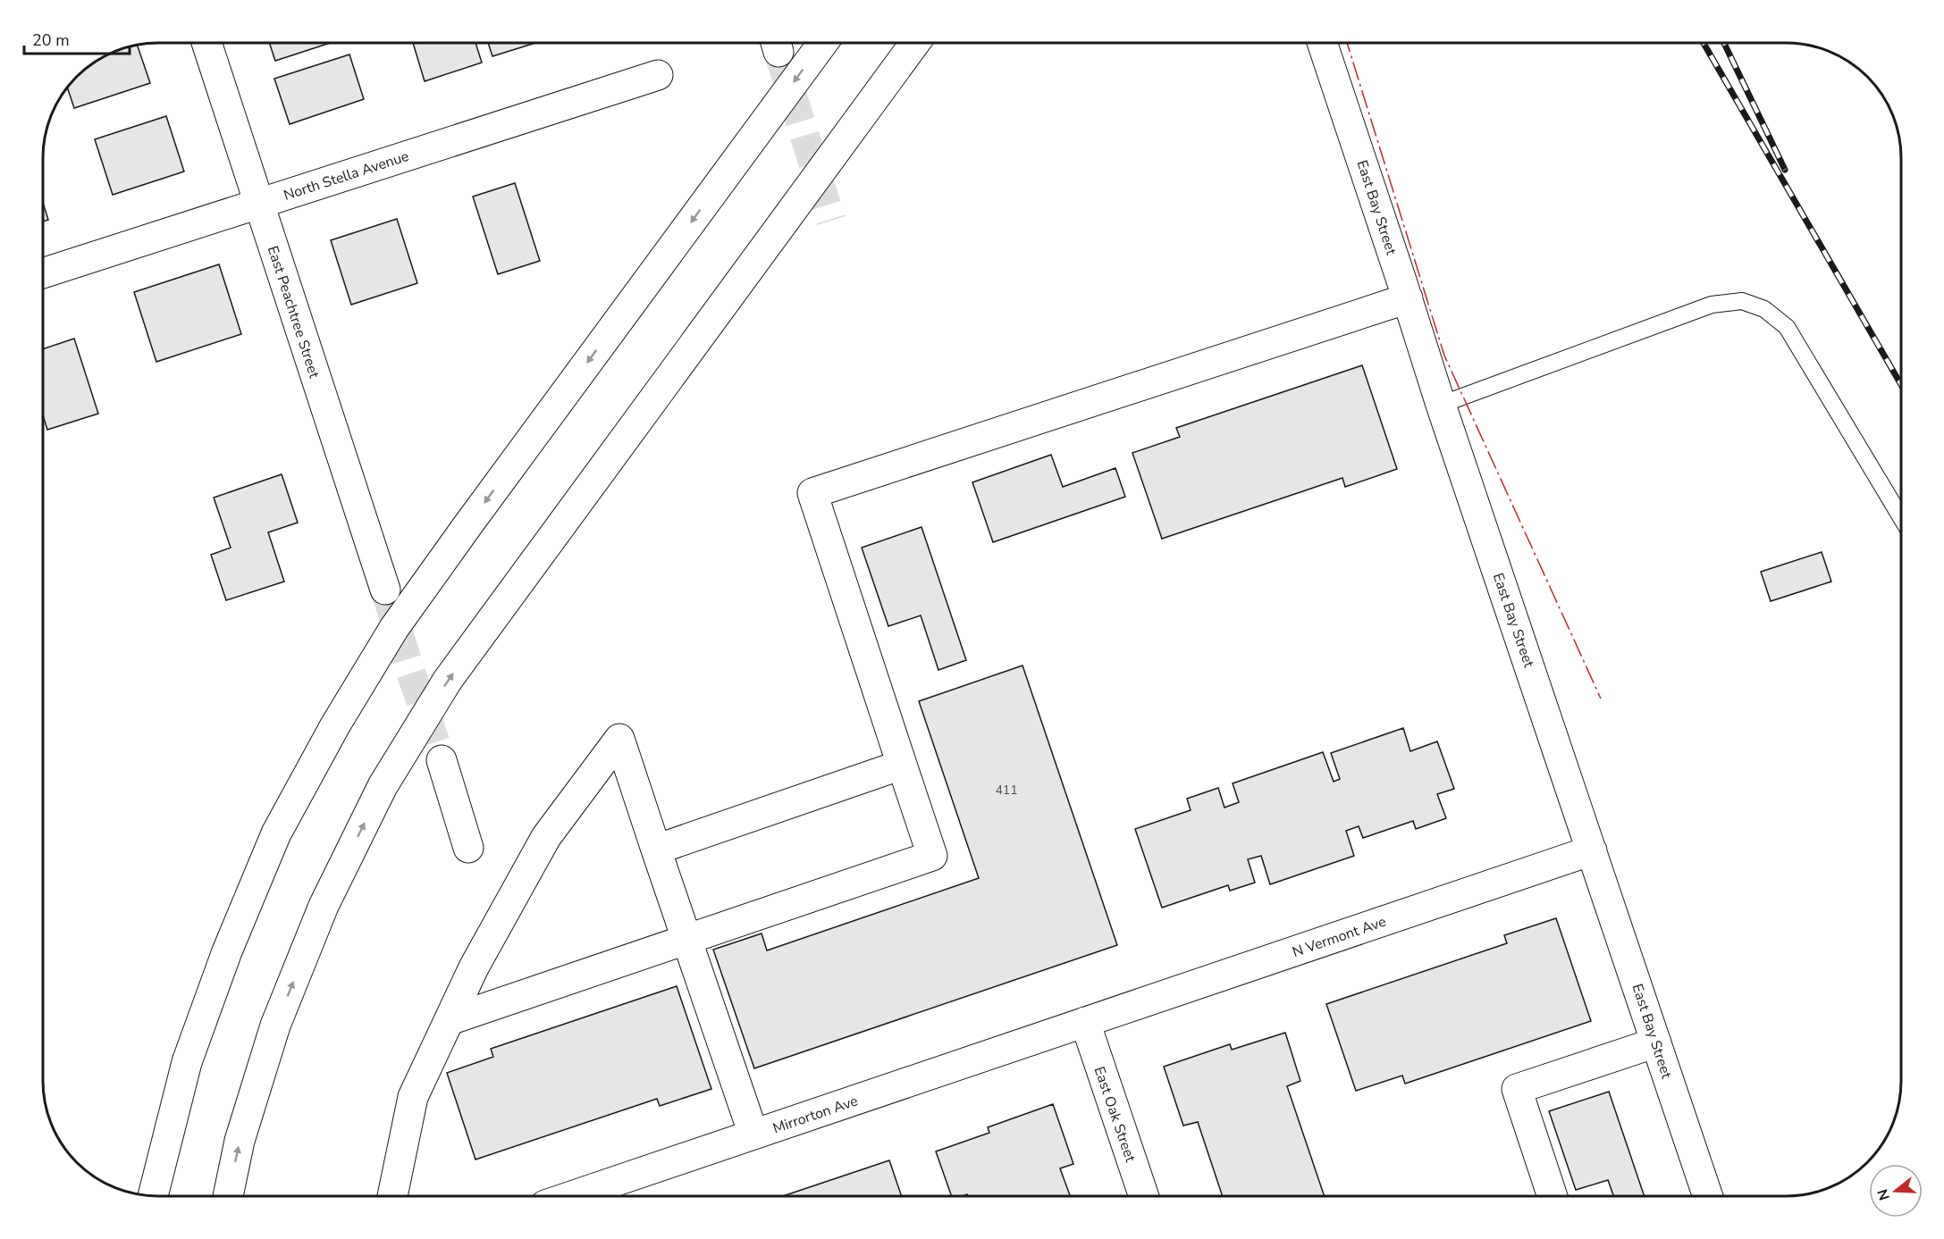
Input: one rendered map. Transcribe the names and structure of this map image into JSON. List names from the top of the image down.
{
  "streets": {
    "street": [
      "North Stella Avenue",
      "East Bay Street",
      "East Peachtree Street",
      "N Vermont Ave",
      "Mirrorton Ave",
      "East Oak Street"
    ]
  },
  "crossings": [
    ["North Stella Avenue", "East Peachtree Street"],
    ["East Bay Street", "N Vermont Ave"],
    ["N Vermont Ave", "Mirrorton Ave"],
    ["N Vermont Ave", "East Oak Street"],
    ["Mirrorton Ave", "East Oak Street"]
  ],
  "house_numbers": ["411"],
  "scale_bar": "20 m",
  "north": "left"
}
